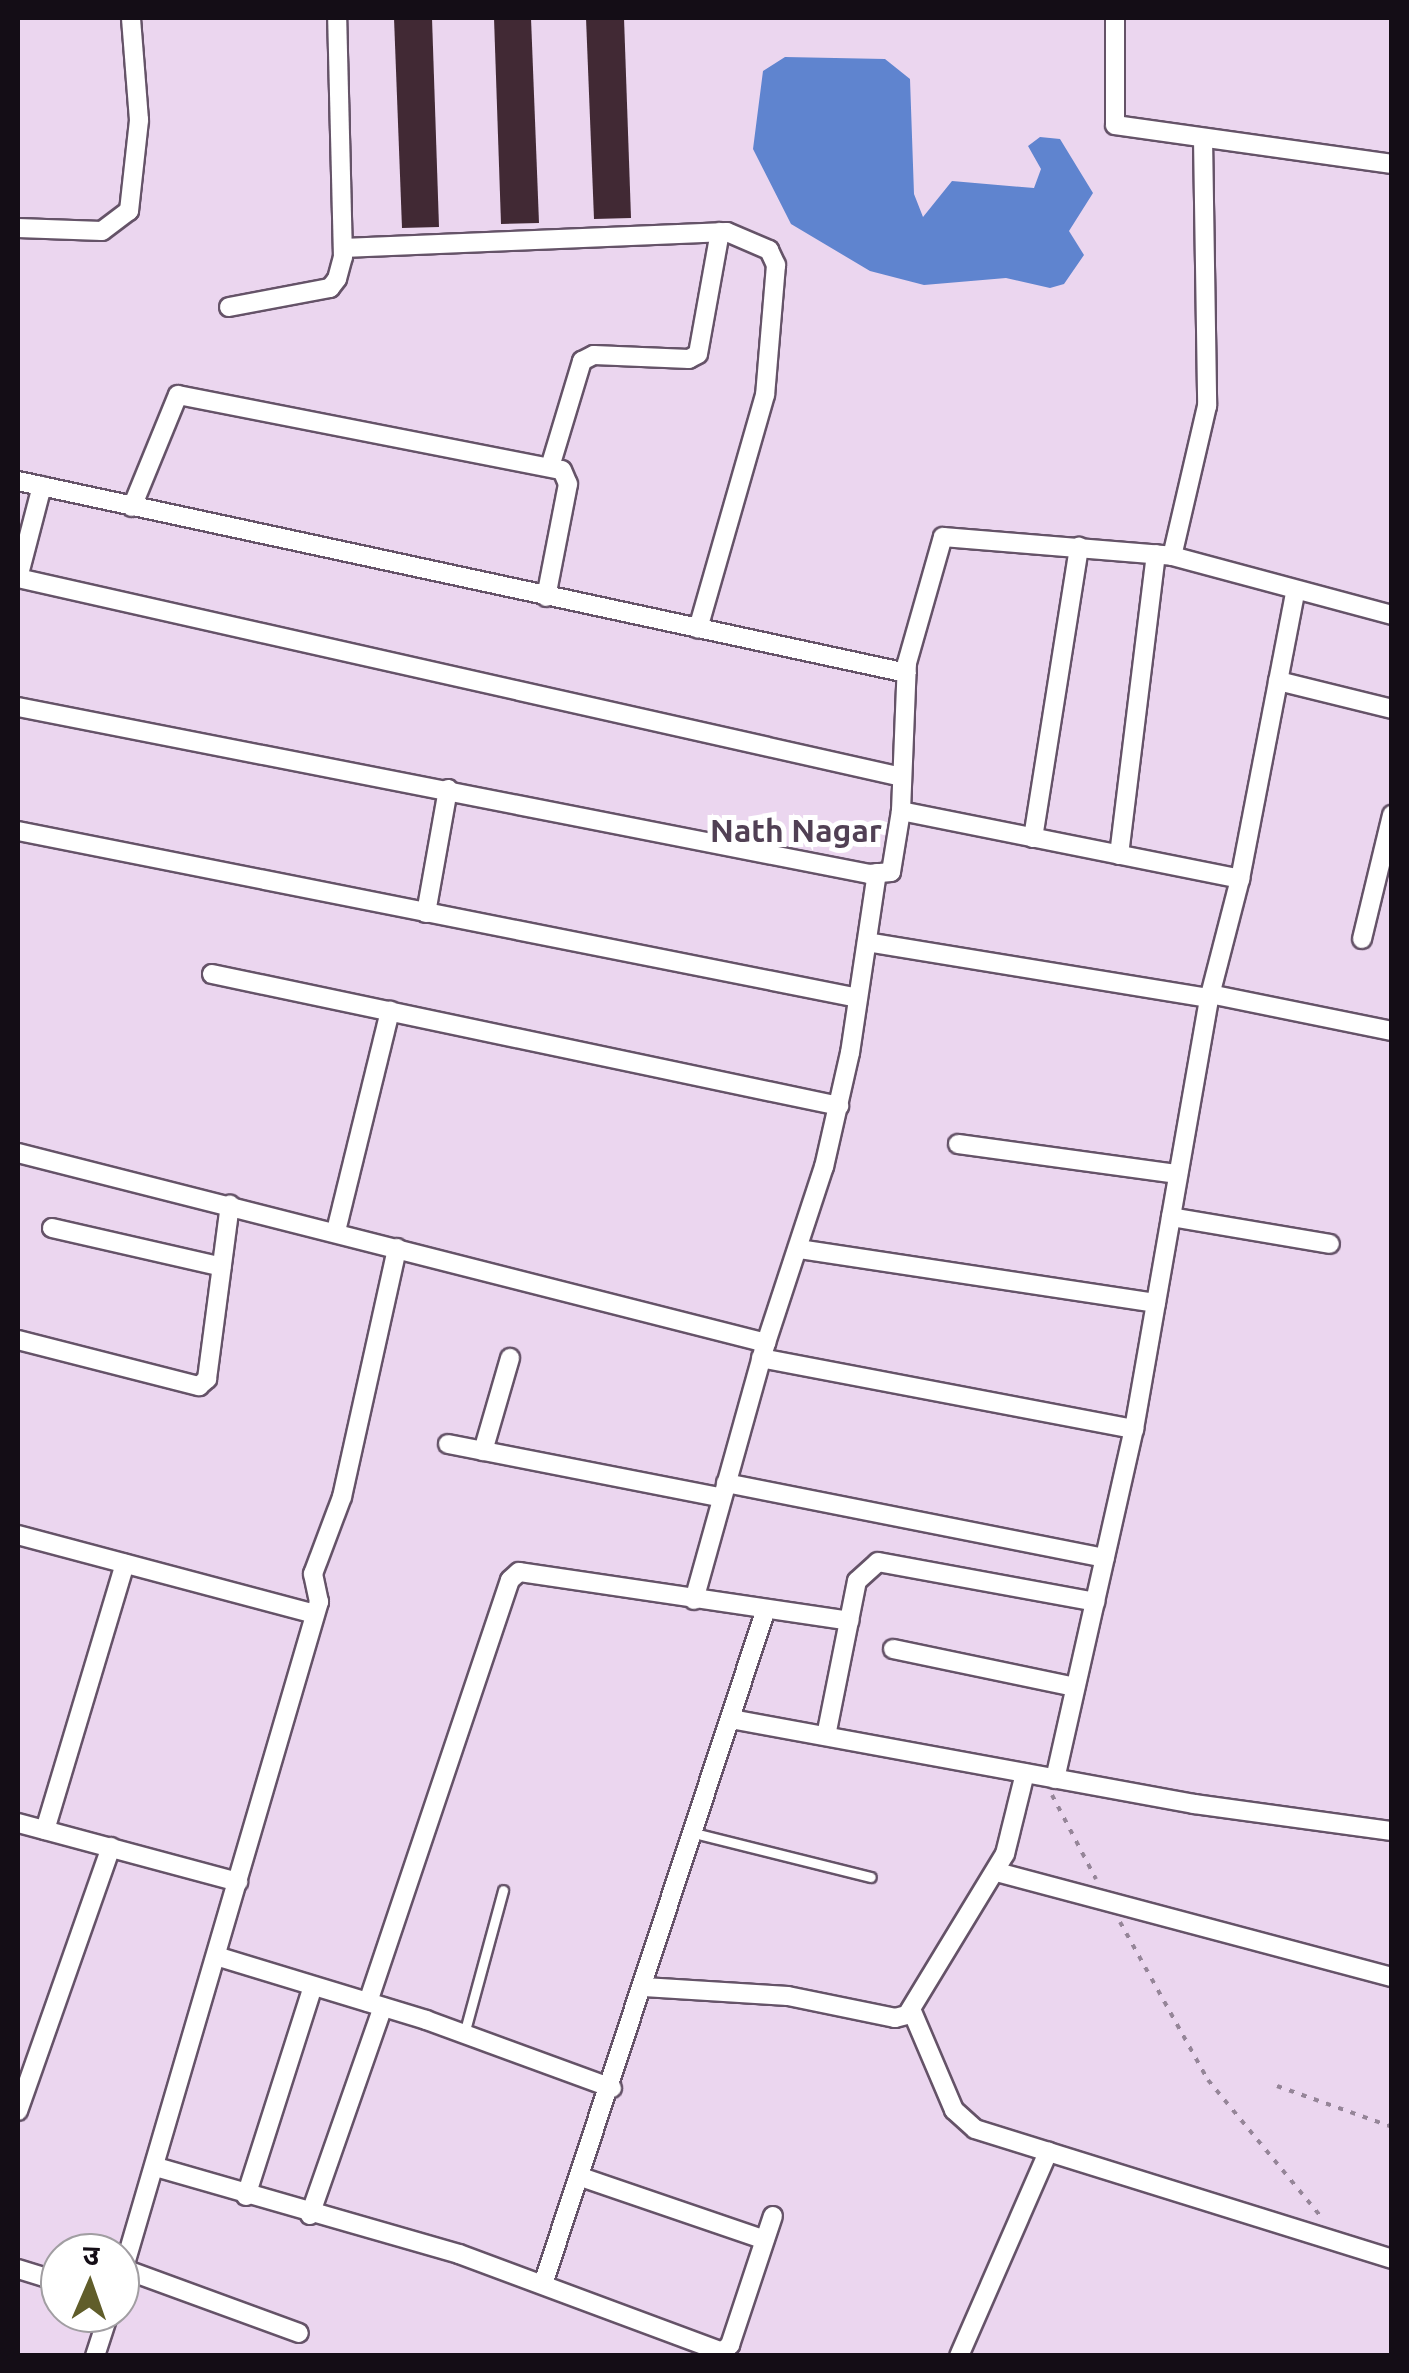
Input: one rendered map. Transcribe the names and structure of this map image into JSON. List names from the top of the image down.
{
  "districts": ["Nath Nagar"],
  "north": "top"
}
